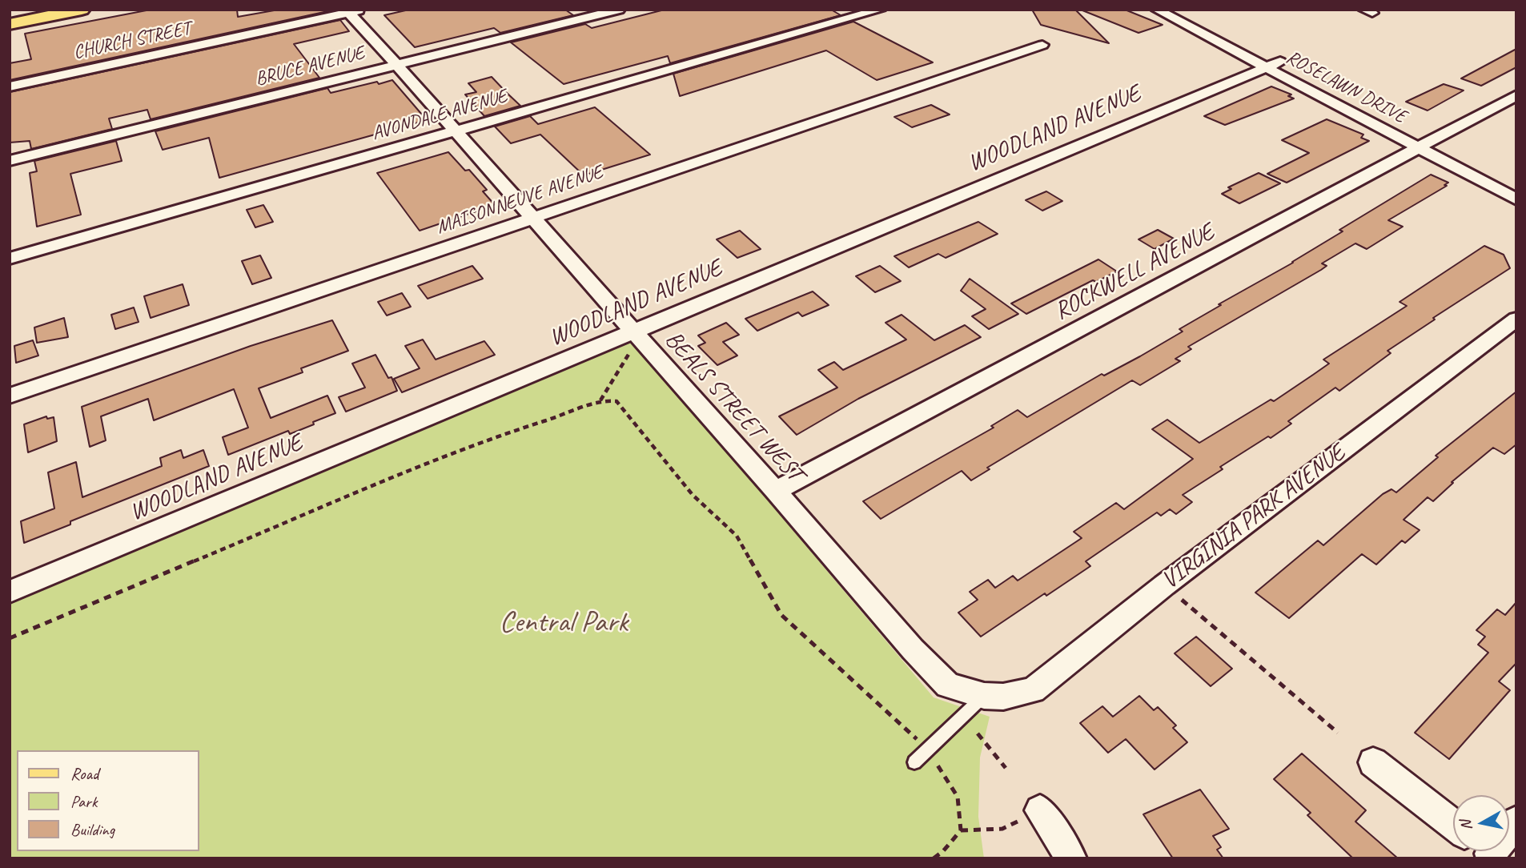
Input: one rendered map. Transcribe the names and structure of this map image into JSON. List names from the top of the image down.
{
  "streets": {
    "street": [
      "CHURCH STREET",
      "BRUCE AVENUE",
      "ROSELAWN DRIVE",
      "AVONDALE AVENUE",
      "WOODLAND AVENUE",
      "MAISONNEUVE AVENUE",
      "ROCKWELL AVENUE",
      "BEALS STREET WEST",
      "VIRGINIA PARK AVENUE"
    ]
  },
  "crossings": [
    ["CHURCH STREET", "BEALS STREET WEST"],
    ["BRUCE AVENUE", "BEALS STREET WEST"],
    ["ROSELAWN DRIVE", "WOODLAND AVENUE"],
    ["ROSELAWN DRIVE", "ROCKWELL AVENUE"],
    ["AVONDALE AVENUE", "BEALS STREET WEST"],
    ["WOODLAND AVENUE", "BEALS STREET WEST"],
    ["MAISONNEUVE AVENUE", "BEALS STREET WEST"],
    ["ROCKWELL AVENUE", "BEALS STREET WEST"],
    ["BEALS STREET WEST", "VIRGINIA PARK AVENUE"]
  ],
  "parks": ["Central Park"],
  "legend": ["Road", "Park", "Building"],
  "north": "left"
}
